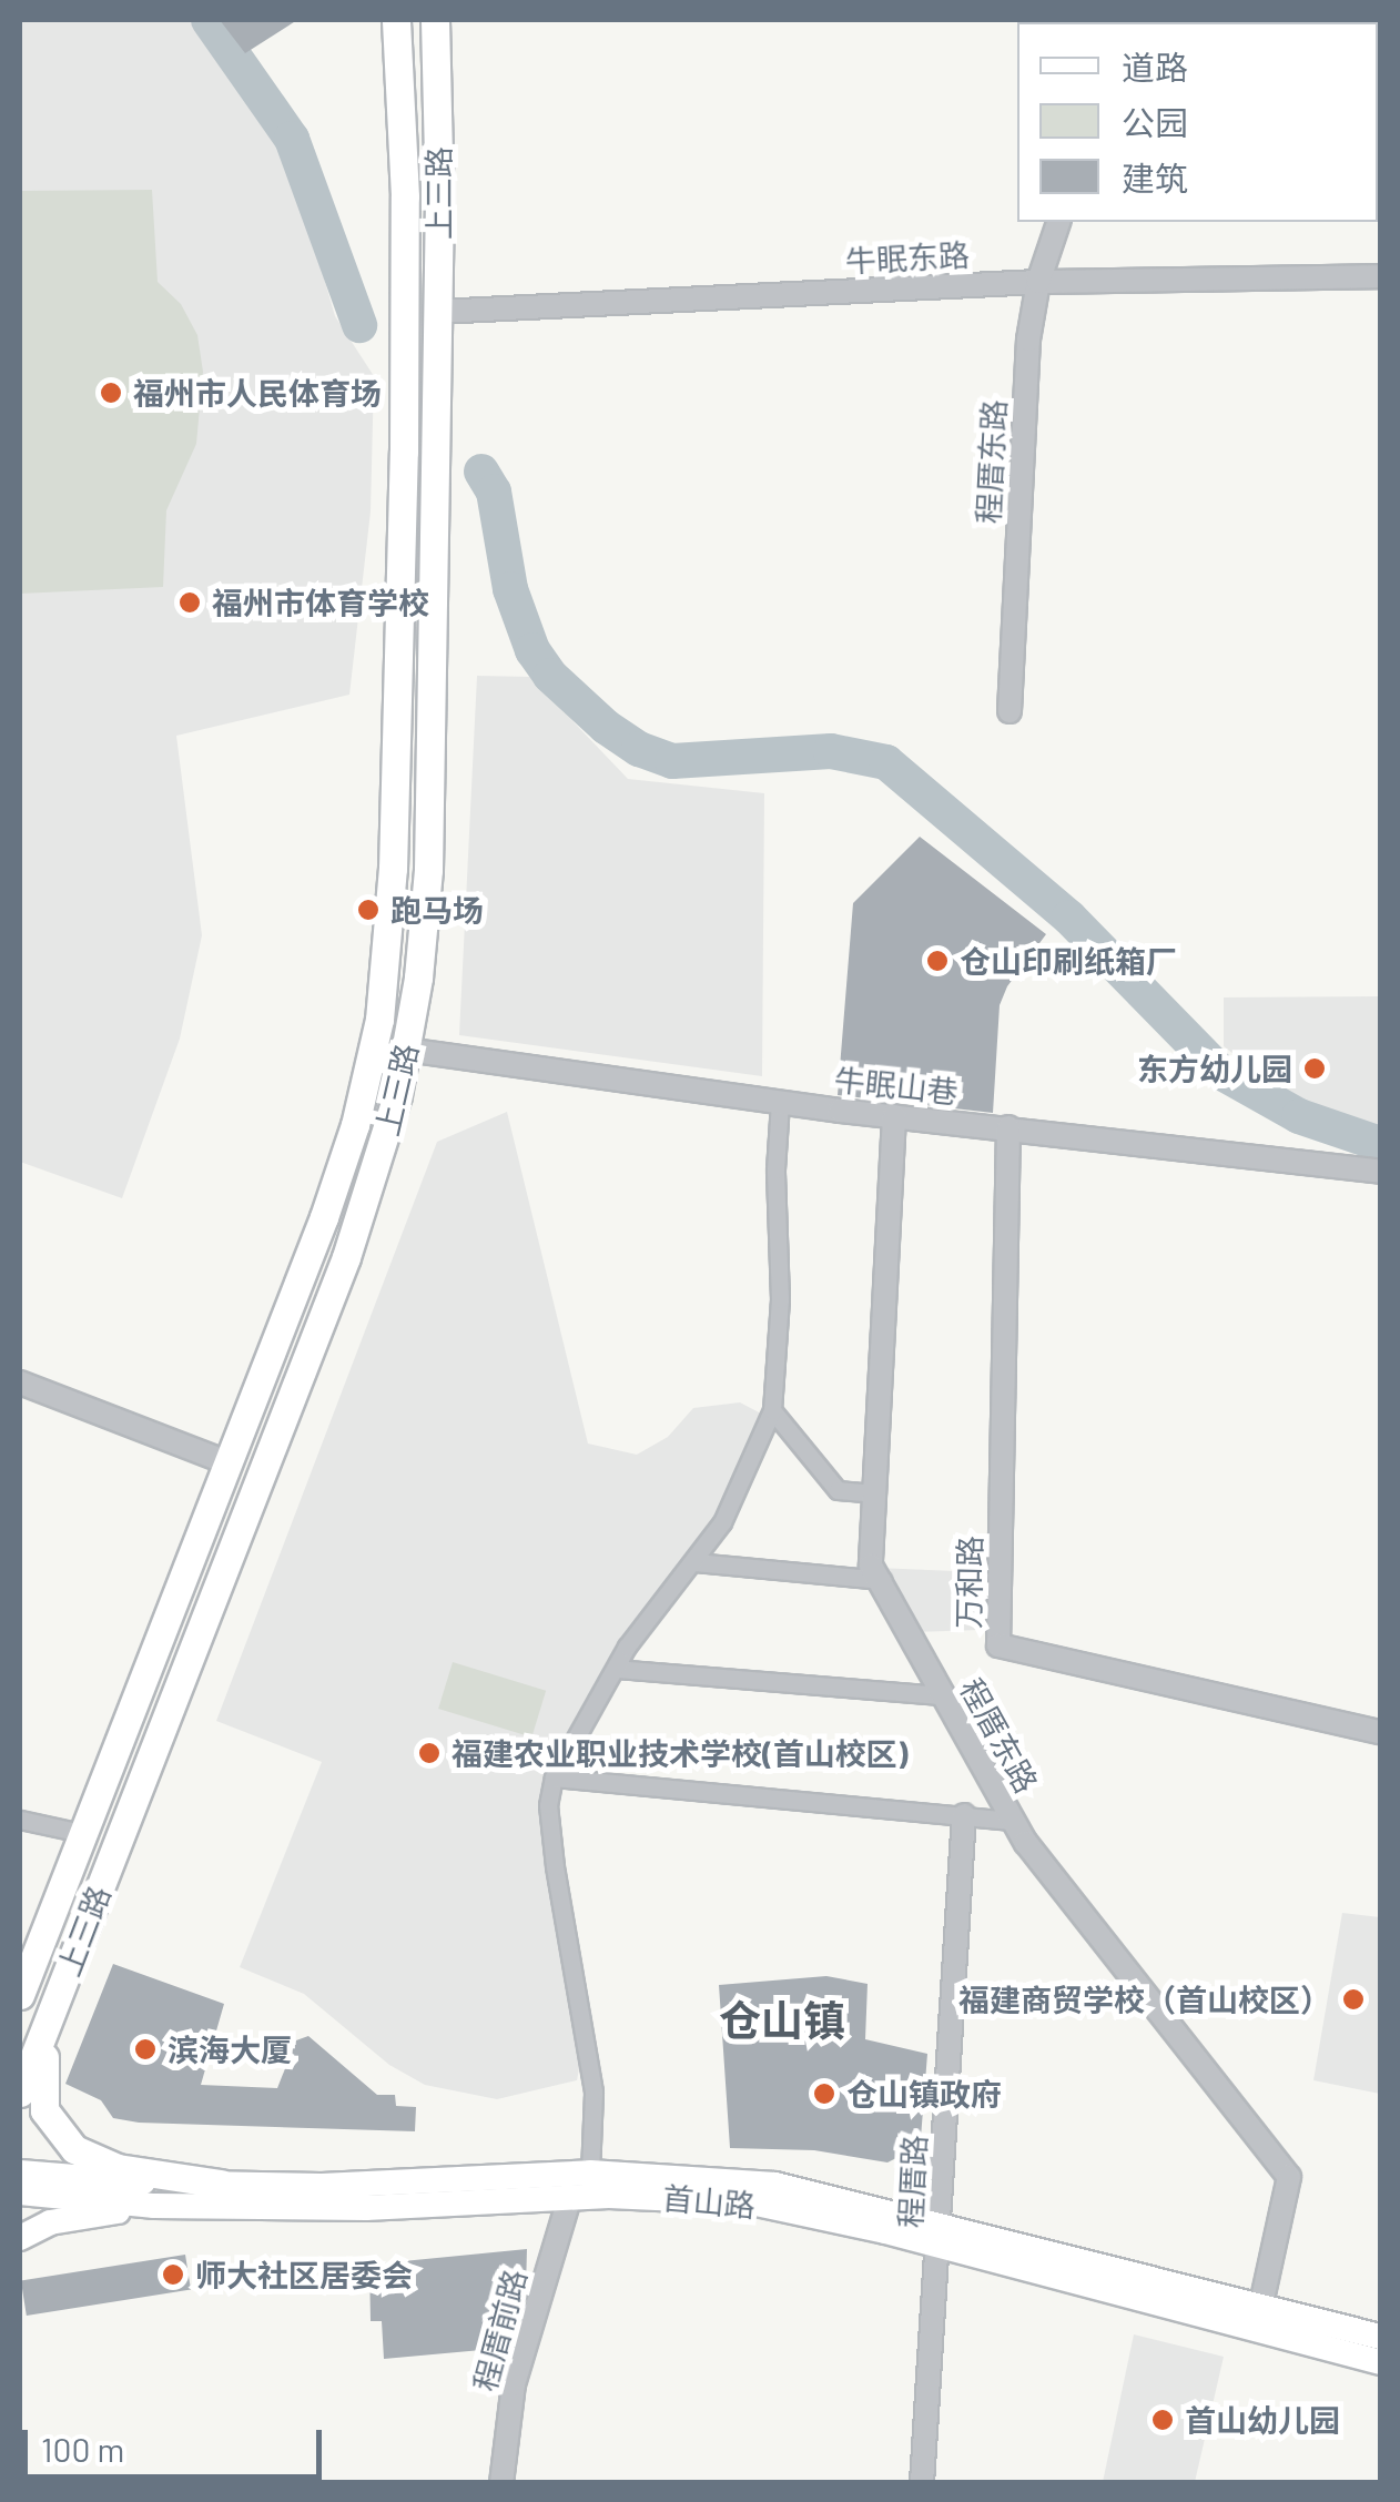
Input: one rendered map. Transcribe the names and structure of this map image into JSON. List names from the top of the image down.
{
  "streets": {
    "main road": ["上三路", "首山路"],
    "street": [
      "牛眠东路",
      "程厝东路",
      "牛眠山巷",
      "万和路",
      "程厝路",
      "程厝前路"
    ]
  },
  "crossings": [
    ["上三路", "牛眠东路"],
    ["上三路", "牛眠山巷"],
    ["牛眠东路", "程厝东路"],
    ["程厝东路", "牛眠山巷"],
    ["程厝东路", "首山路"],
    ["牛眠山巷", "万和路"],
    ["程厝路", "首山路"],
    ["首山路", "程厝前路"]
  ],
  "districts": ["仓山镇"],
  "places": [
    "福州市人民体育场",
    "福州市体育学校",
    "跑马场",
    "仓山印刷纸箱厂",
    "东方幼儿园",
    "福建农业职业技术学校(首山校区)",
    "福建商贸学校（首山校区）",
    "滨海大厦",
    "仓山镇政府",
    "师大社区居委会",
    "首山幼儿园"
  ],
  "legend": ["道路", "公园", "建筑"],
  "scale_bar": "100 m"
}
